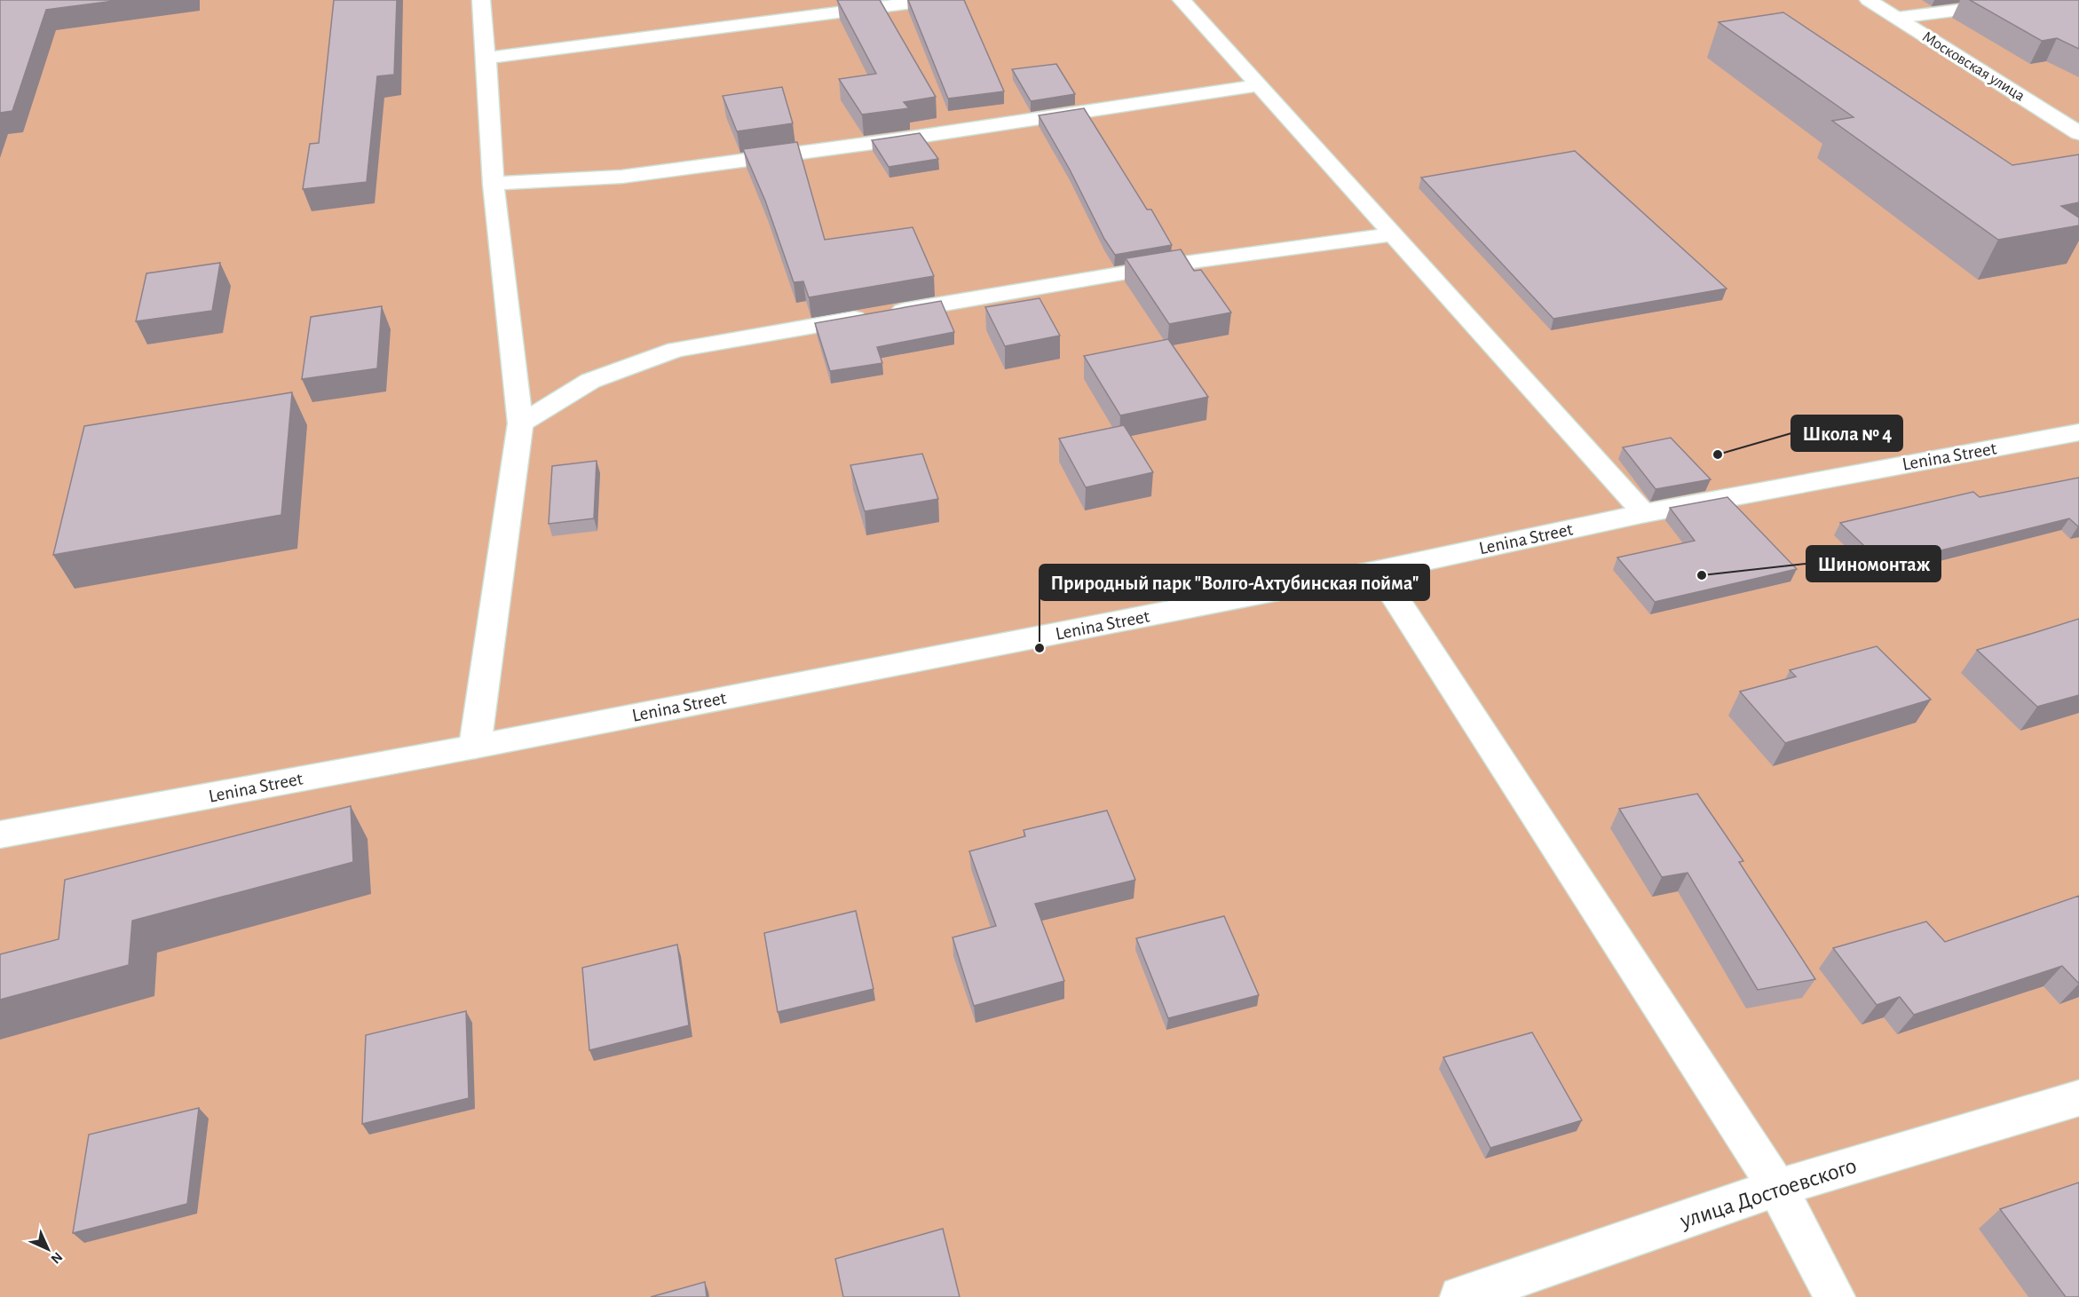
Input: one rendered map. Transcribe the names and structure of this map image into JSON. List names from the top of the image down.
{
  "streets": {
    "street": ["Московская улица", "Lenina Street", "улица Достоевского"]
  },
  "places": ["Школа № 4", "Шиномонтаж", "Природный парк \"Волго-Ахтубинская пойма\""],
  "north": "bottom right"
}
